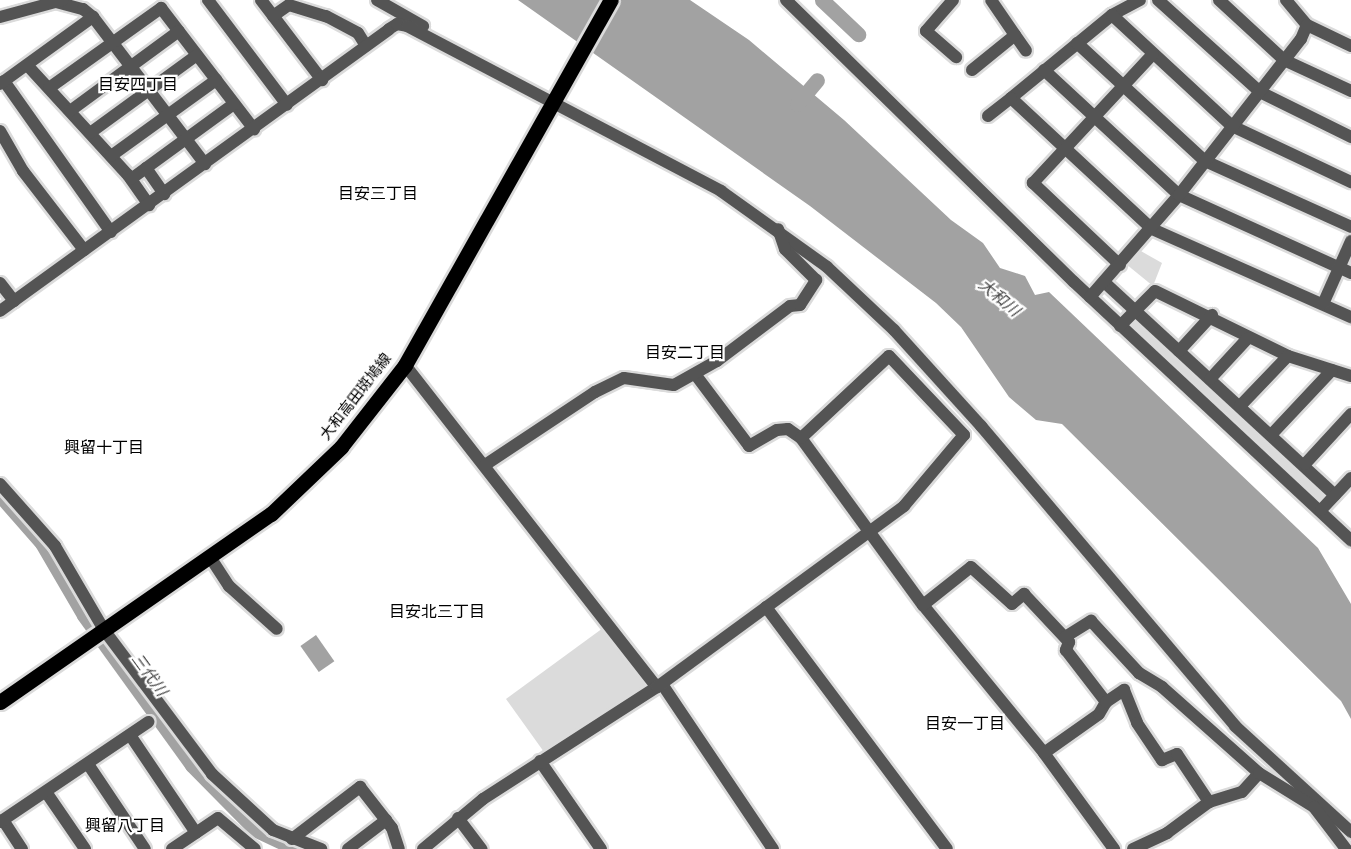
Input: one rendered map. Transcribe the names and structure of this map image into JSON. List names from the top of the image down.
{
  "streets": {
    "main road": ["大和高田斑鳩線"]
  },
  "districts": [
    "目安四丁目",
    "目安三丁目",
    "目安二丁目",
    "興留十丁目",
    "目安北三丁目",
    "目安一丁目",
    "興留八丁目"
  ],
  "water": ["大和川", "三代川"]
}
